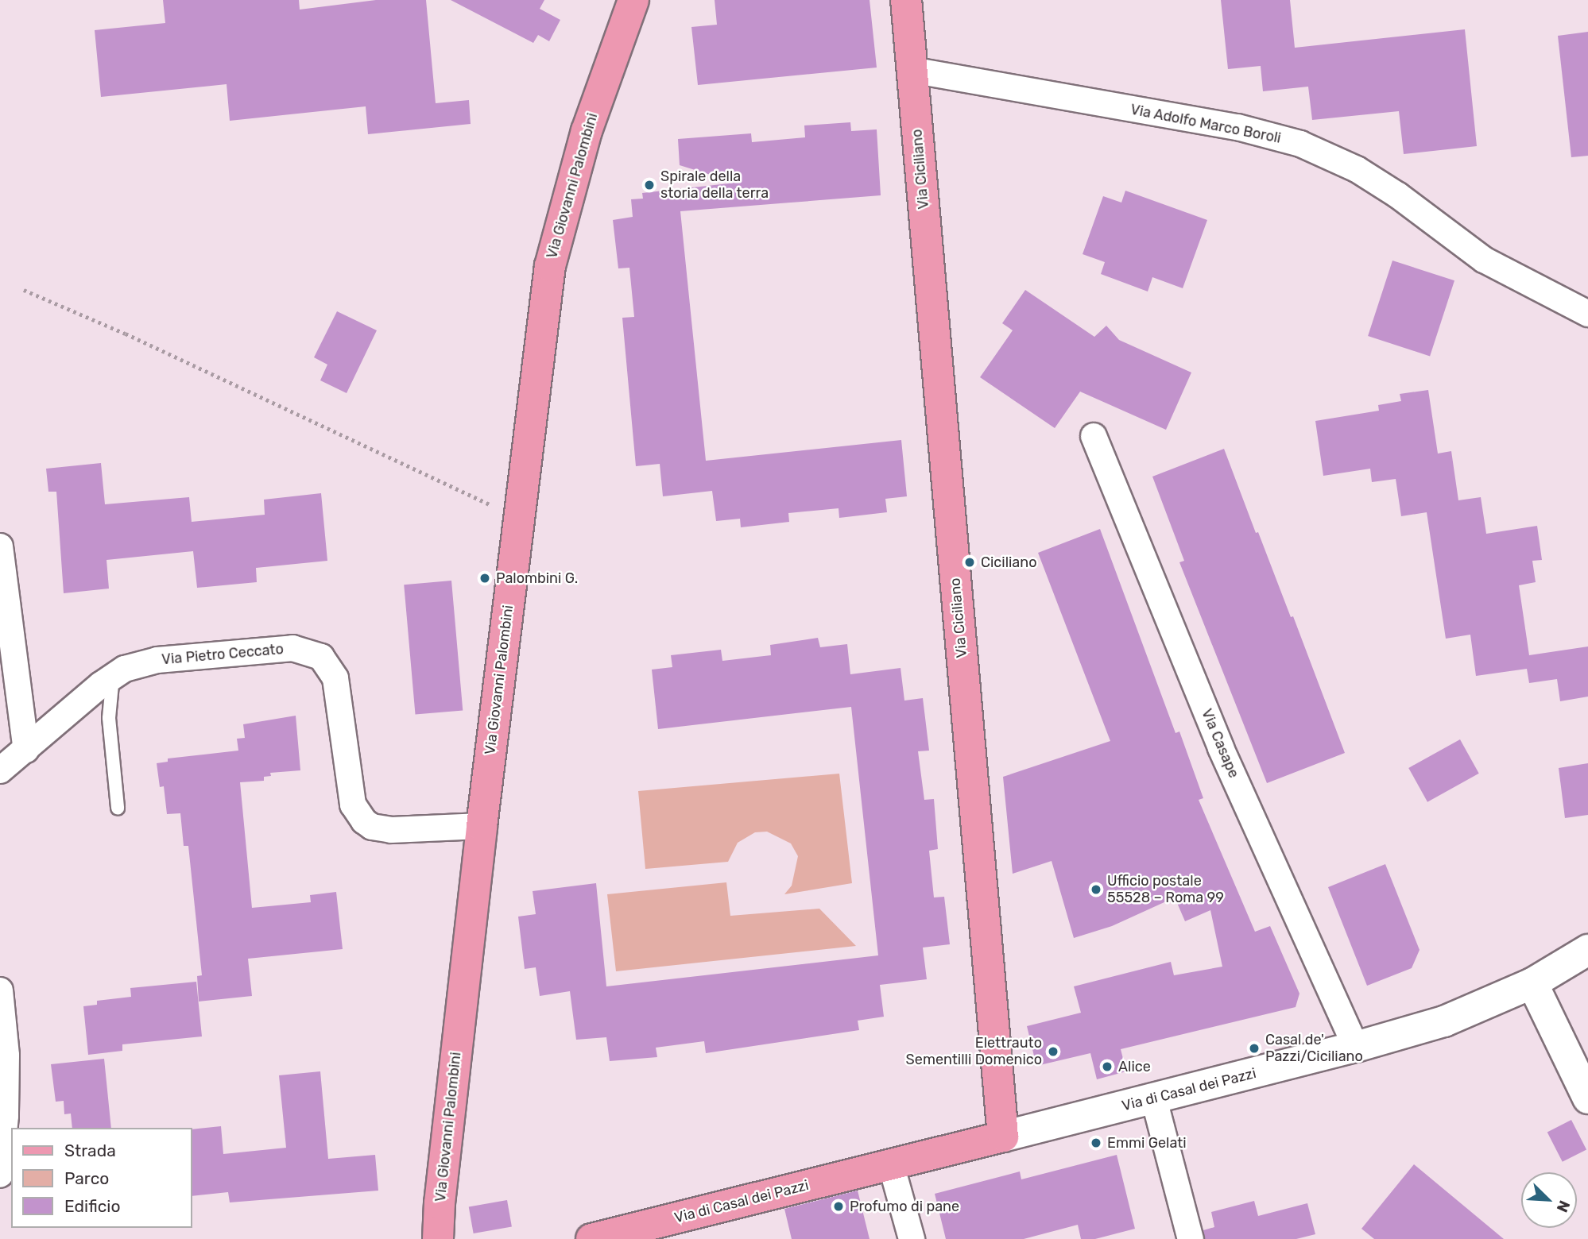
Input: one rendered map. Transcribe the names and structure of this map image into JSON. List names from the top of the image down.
{
  "streets": {
    "main road": ["Via Ciciliano", "Via Giovanni Palombini", "Via di Casal dei Pazzi"],
    "street": ["Via Adolfo Marco Boroli", "Via Pietro Ceccato", "Via Casape"]
  },
  "crossings": [
    ["Via Adolfo Marco Boroli", "Via Ciciliano"],
    ["Via Ciciliano", "Via di Casal dei Pazzi"],
    ["Via Giovanni Palombini", "Via Pietro Ceccato"],
    ["Via Casape", "Via di Casal dei Pazzi"]
  ],
  "places": [
    "Spirale della storia della terra",
    "Ciciliano",
    "Palombini G.",
    "Ufficio postale 55528 – Roma 99",
    "Casal de' Pazzi/Ciciliano",
    "Elettrauto Sementilli Domenico",
    "Alice",
    "Emmi Gelati",
    "Profumo di pane"
  ],
  "legend": ["Strada", "Parco", "Edificio"],
  "north": "bottom right"
}
